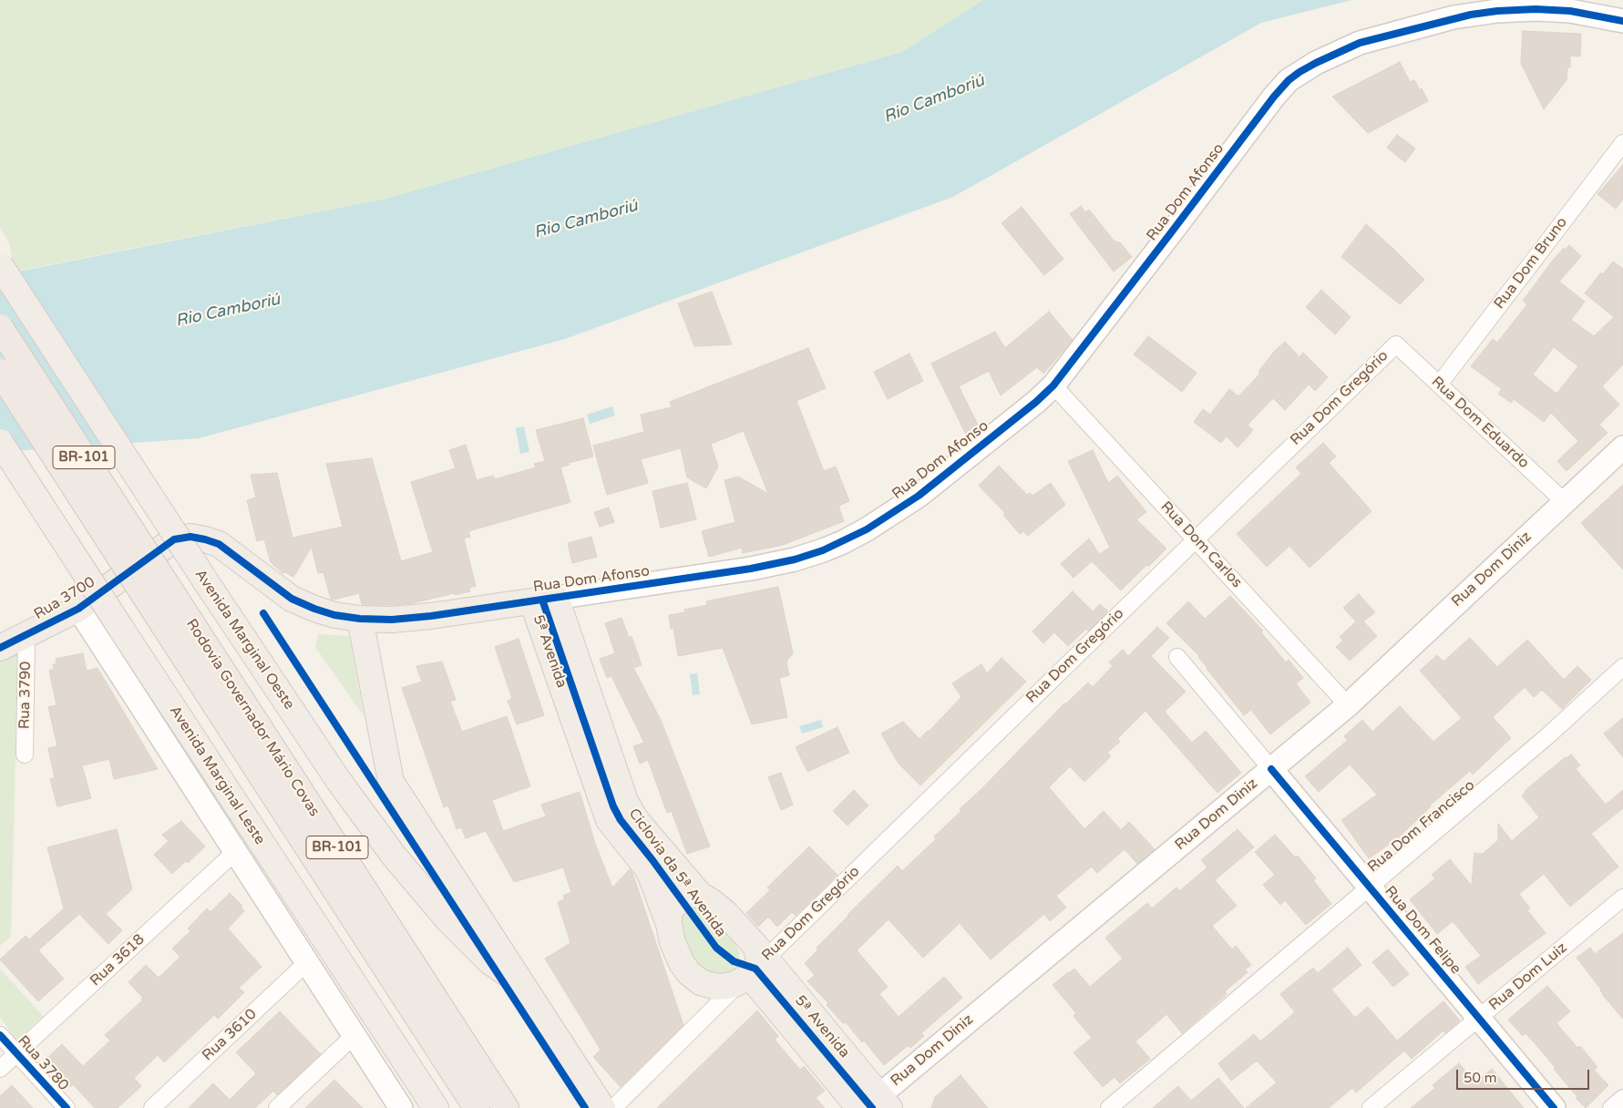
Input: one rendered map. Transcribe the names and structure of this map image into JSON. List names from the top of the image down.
{
  "streets": {
    "highway": ["BR-101", "Rodovia Governador Mário Covas"],
    "main road": [
      "Rua Dom Afonso",
      "Rua Dom Diniz",
      "Rua 3700",
      "Avenida Marginal Oeste",
      "5ª Avenida",
      "Avenida Marginal Leste",
      "Rua Dom Felipe"
    ],
    "street": [
      "Rua Dom Bruno",
      "Rua Dom Gregório",
      "Rua Dom Eduardo",
      "Rua Dom Carlos",
      "Rua 3790",
      "Rua Dom Francisco",
      "Rua 3618",
      "Rua Dom Luiz",
      "Rua 3610",
      "Rua 3780"
    ],
    "cycle path": ["Ciclovia da 5ª Avenida"]
  },
  "crossings": [
    ["Rua Dom Afonso", "Rua Dom Carlos"],
    ["Rua Dom Afonso", "Rua 3700"],
    ["Rua Dom Afonso", "Avenida Marginal Oeste"],
    ["Rua Dom Afonso", "5ª Avenida"],
    ["Rua Dom Bruno", "Rua Dom Eduardo"],
    ["Rua Dom Gregório", "Rua Dom Eduardo"],
    ["Rua Dom Gregório", "Rua Dom Carlos"],
    ["Rua Dom Gregório", "5ª Avenida"],
    ["Rua Dom Eduardo", "Rua Dom Diniz"],
    ["Rua Dom Carlos", "Rua Dom Diniz"],
    ["Rua Dom Diniz", "5ª Avenida"],
    ["Rua Dom Diniz", "Rua Dom Felipe"],
    ["Rua 3700", "Rua 3790"],
    ["Rua 3700", "Avenida Marginal Leste"],
    ["Avenida Marginal Leste", "Rua 3618"],
    ["Avenida Marginal Leste", "Rua 3610"],
    ["Rua Dom Francisco", "Rua Dom Felipe"],
    ["Rua Dom Felipe", "Rua Dom Luiz"],
    ["Rua 3618", "Rua 3780"]
  ],
  "water": ["Rio Camboriú"],
  "scale_bar": "50 m"
}
